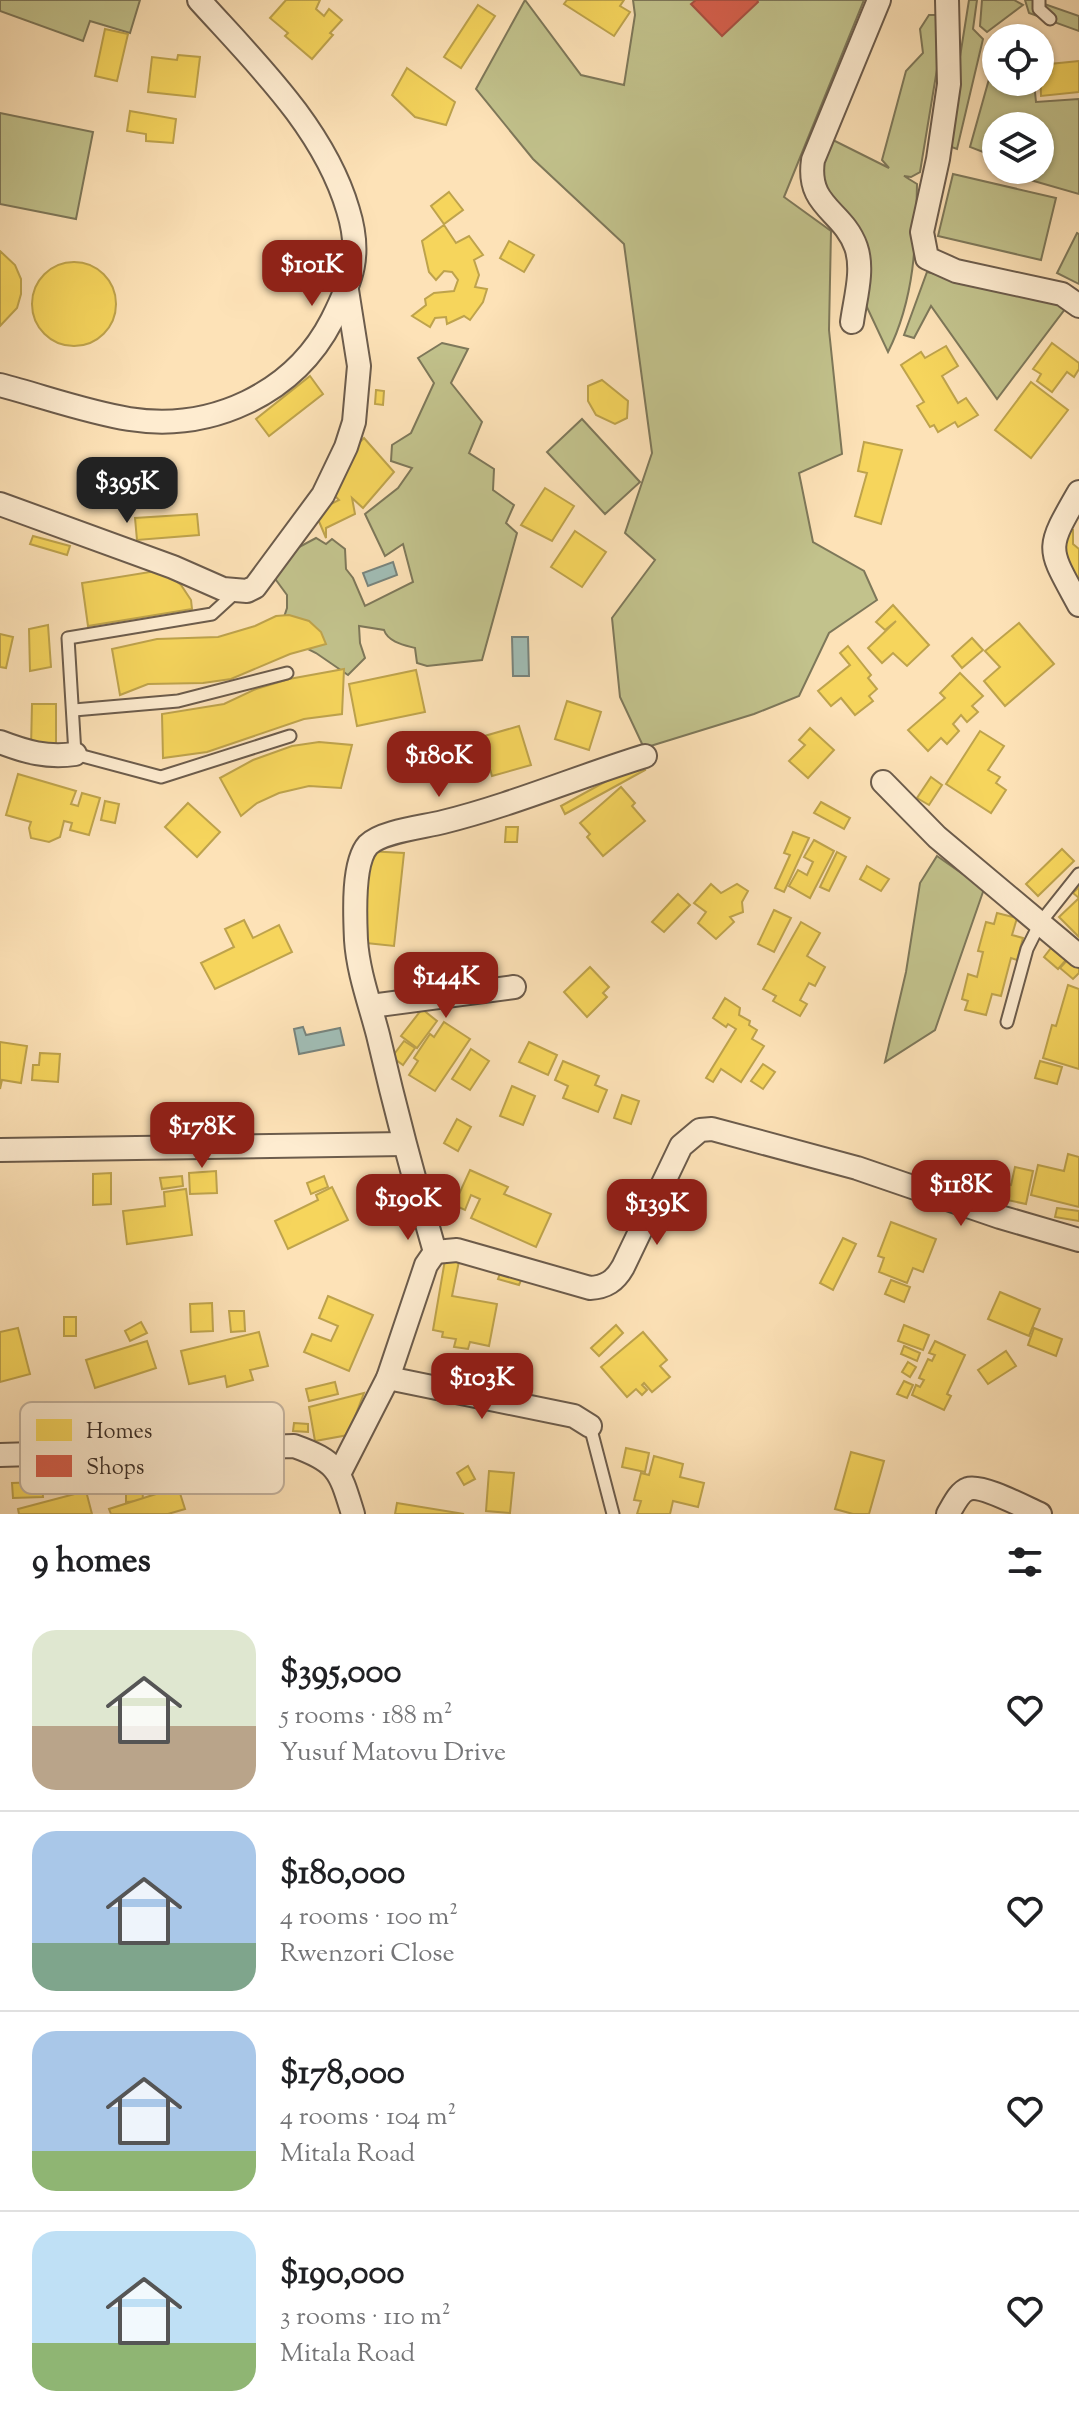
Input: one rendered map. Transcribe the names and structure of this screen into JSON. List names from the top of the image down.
{
  "legend": ["Homes", "Shops"],
  "page": {
    "price": [
      "$101K",
      "$395K",
      "$180K",
      "$144K",
      "$178K",
      "$118K",
      "$190K",
      "$139K",
      "$103K"
    ],
    "heading": "9 homes",
    "list": [
      {
        "name": "$395,000",
        "note": "5 rooms · 188 m² · Yusuf Matovu Drive"
      },
      {
        "name": "$180,000",
        "note": "4 rooms · 100 m² · Rwenzori Close"
      },
      {
        "name": "$178,000",
        "note": "4 rooms · 104 m² · Mitala Road"
      },
      {
        "name": "$190,000",
        "note": "3 rooms · 110 m² · Mitala Road"
      }
    ]
  }
}
